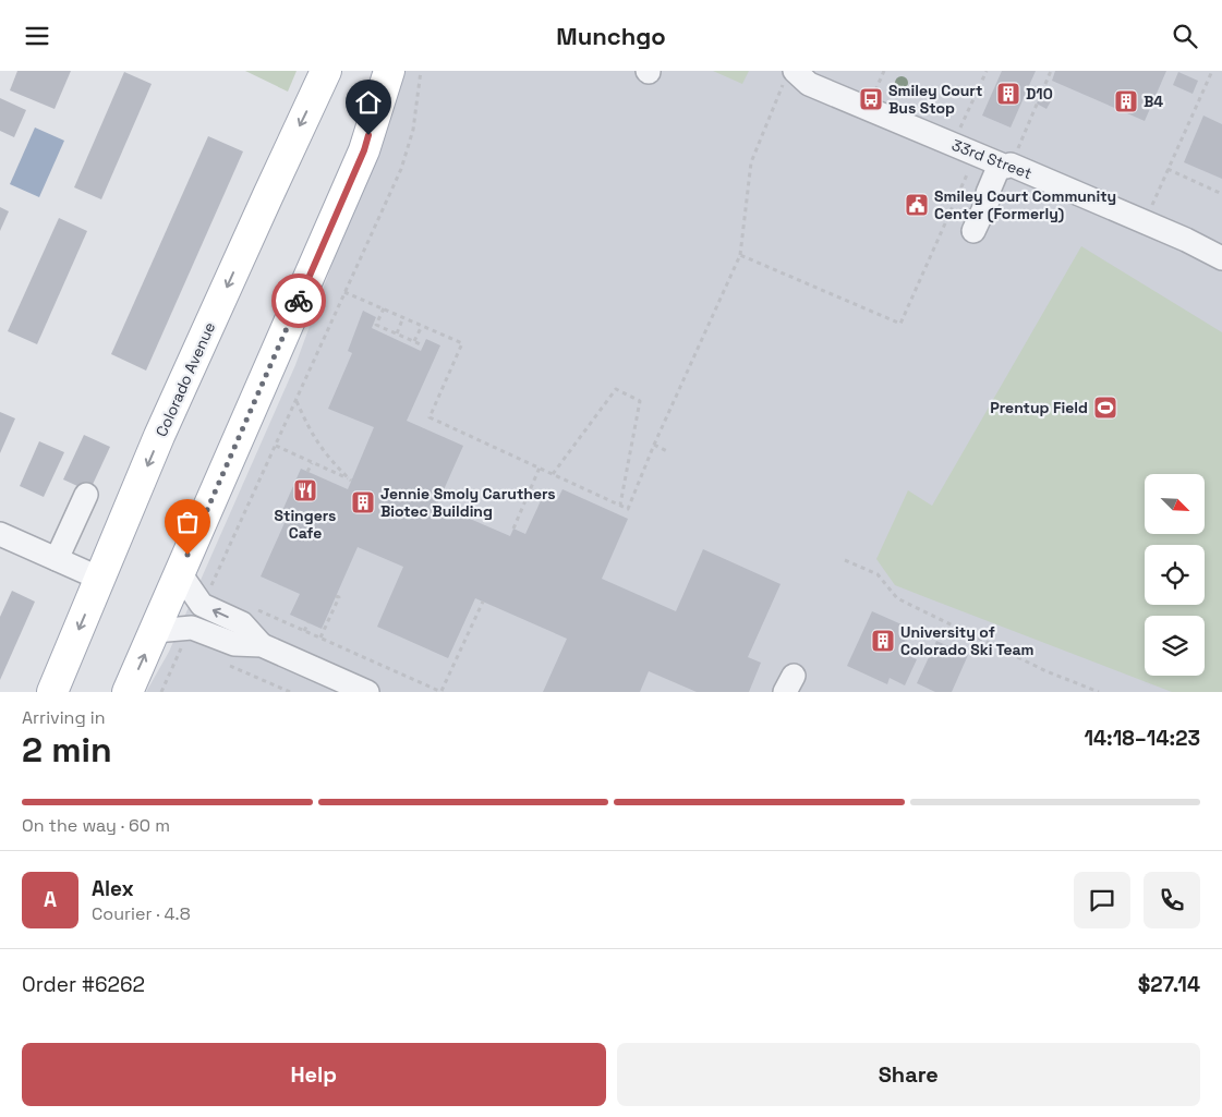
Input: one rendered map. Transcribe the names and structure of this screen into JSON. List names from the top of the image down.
{
  "streets": {
    "main road": ["Colorado Avenue"],
    "street": ["33rd Street"]
  },
  "places": {
    "building": [
      "D10",
      "B4",
      "Jennie Smoly Caruthers Biotec Building",
      "University of Colorado Ski Team"
    ],
    "bus stop": ["Smiley Court Bus Stop"],
    "public building": ["Smiley Court Community Center (Formerly)"],
    "sports": ["Prentup Field"],
    "restaurant": ["Stingers Cafe"]
  },
  "north": "bottom right",
  "page": {
    "header": "Munchgo",
    "heading": ["2 min", "Arriving in", "14:18–14:23"],
    "panel": [
      "Alex",
      "Courier · 4.8",
      "Order #6262",
      "$27.14"
    ],
    "bar": "On the way · 60 m",
    "round": "A",
    "buttons": ["Help", "Share"]
  }
}
